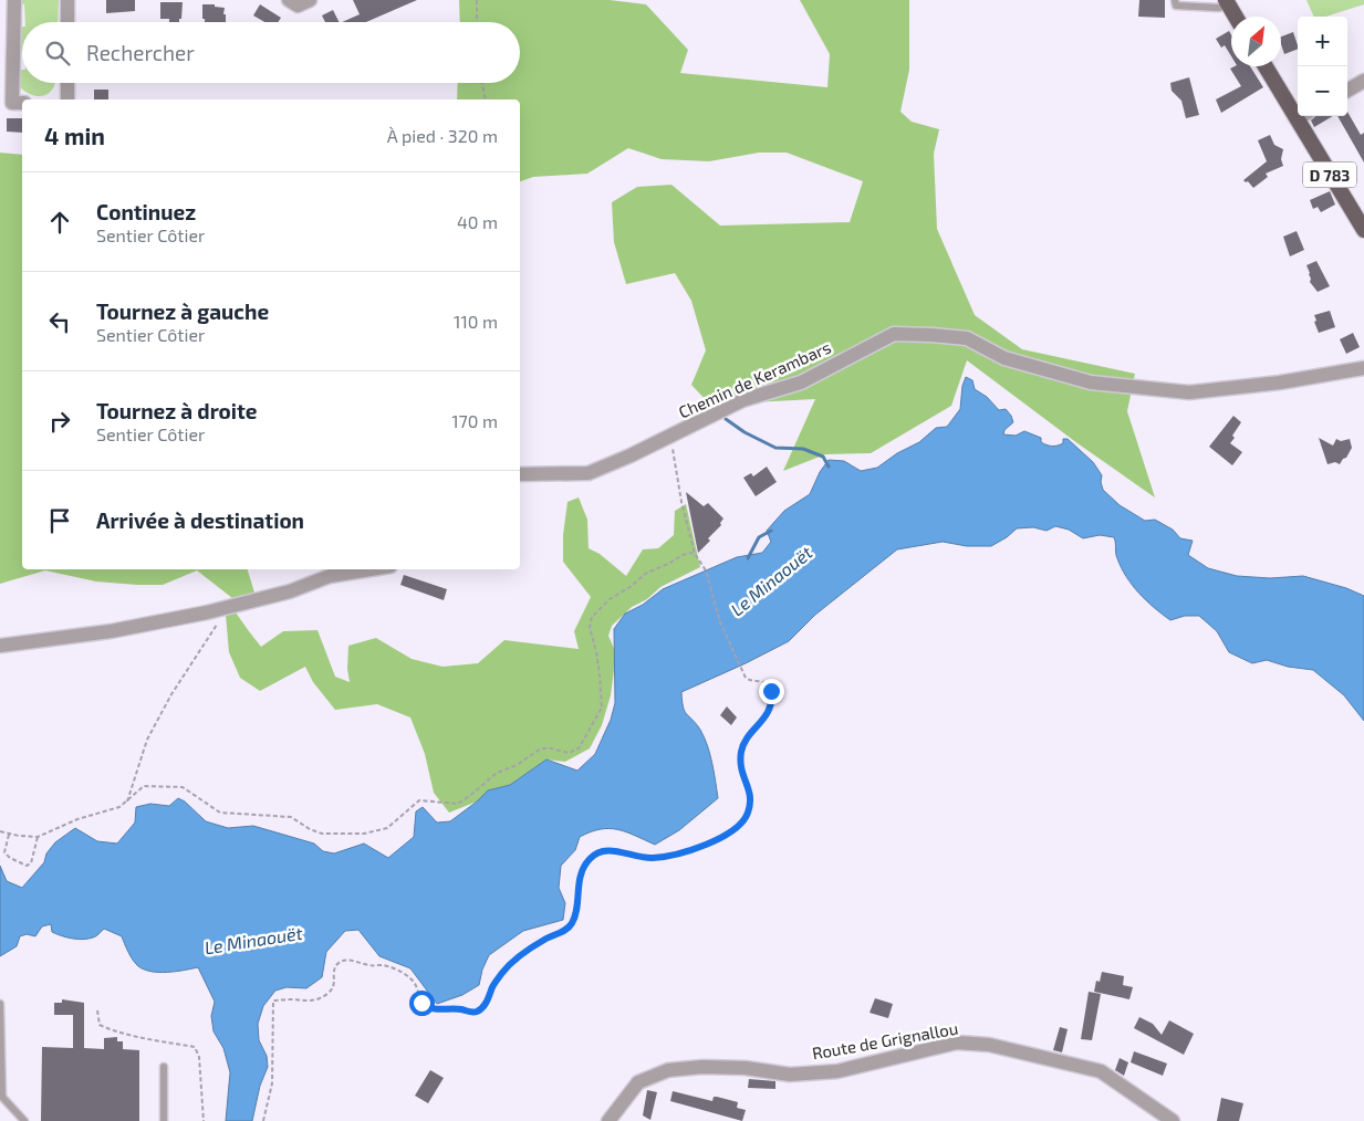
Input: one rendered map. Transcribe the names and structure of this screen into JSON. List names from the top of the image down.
{
  "streets": {
    "main road": ["D 783"],
    "street": ["Chemin de Kerambars", "Route de Grignallou"]
  },
  "water": ["Le Minaouët"],
  "north": "top right",
  "page": {
    "map_buttons": ["+", "−"],
    "search": "Rechercher",
    "heading": ["4 min", "À pied · 320 m"],
    "list": [
      ["Continuez", "Sentier Côtier", "40 m"],
      ["Tournez à gauche", "Sentier Côtier", "110 m"],
      ["Tournez à droite", "Sentier Côtier", "170 m"],
      "Arrivée à destination"
    ]
  }
}
